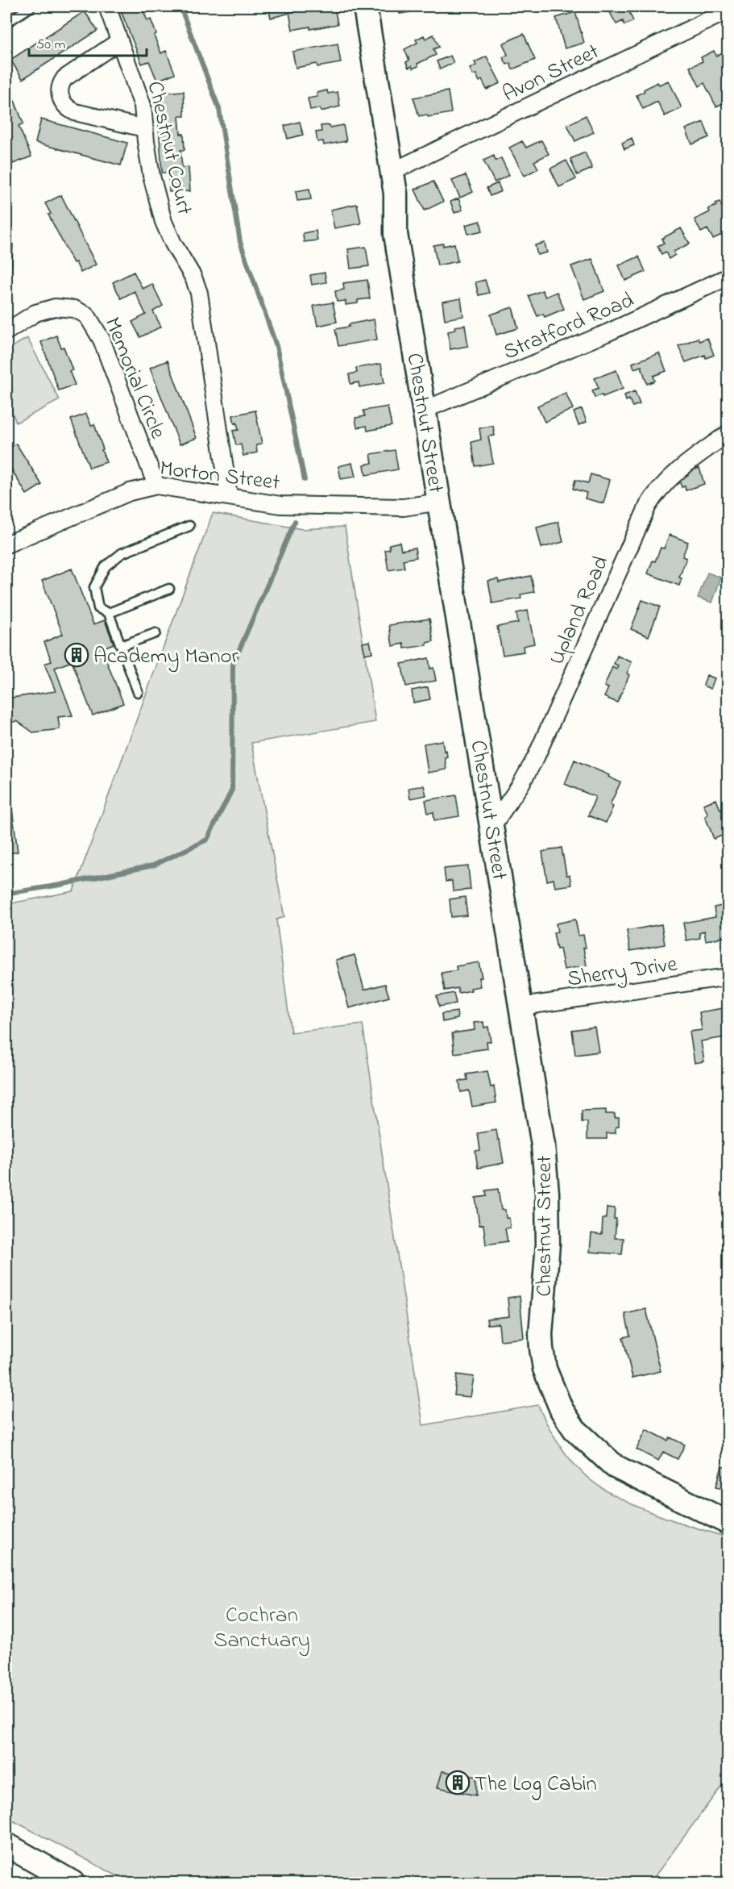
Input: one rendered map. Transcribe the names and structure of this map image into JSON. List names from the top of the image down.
{
  "streets": {
    "street": [
      "Avon Street",
      "Chestnut Court",
      "Stratford Road",
      "Memorial Circle",
      "Chestnut Street",
      "Morton Street",
      "Upland Road",
      "Sherry Drive"
    ]
  },
  "crossings": [
    ["Avon Street", "Chestnut Street"],
    ["Chestnut Court", "Morton Street"],
    ["Stratford Road", "Chestnut Street"],
    ["Memorial Circle", "Morton Street"],
    ["Chestnut Street", "Morton Street"],
    ["Chestnut Street", "Upland Road"],
    ["Chestnut Street", "Sherry Drive"]
  ],
  "parks": ["Cochran Sanctuary"],
  "places": {
    "building": ["Academy Manor", "The Log Cabin"]
  },
  "scale_bar": "50 m"
}
